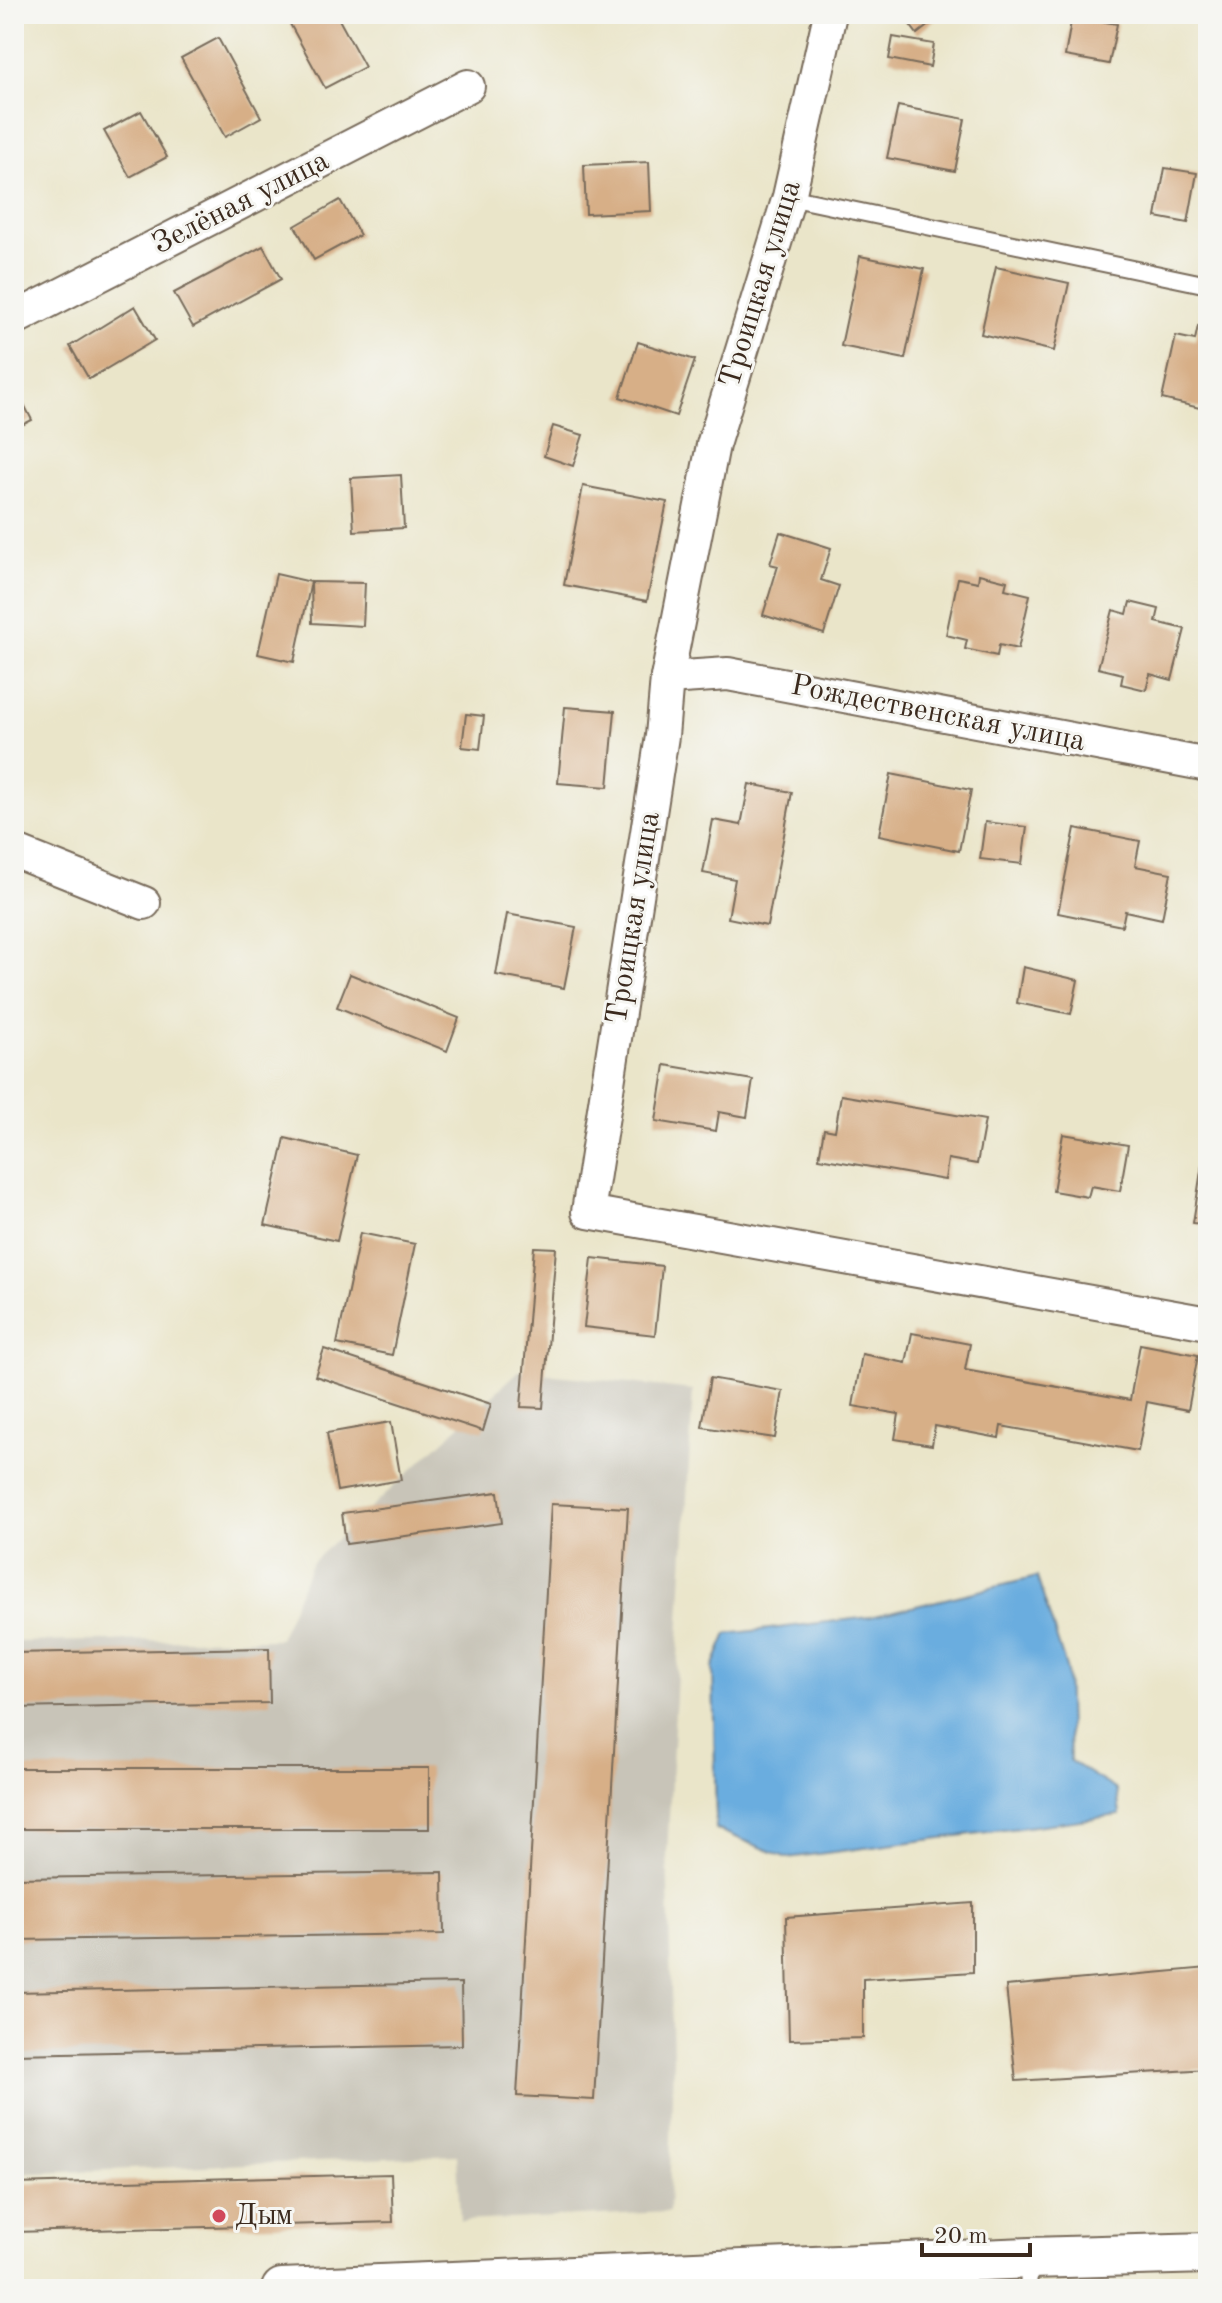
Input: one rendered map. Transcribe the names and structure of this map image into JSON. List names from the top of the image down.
{
  "streets": {
    "street": ["Зелёная улица", "Троицкая улица", "Рождественская улица"]
  },
  "crossings": [
    ["Троицкая улица", "Рождественская улица"]
  ],
  "places": ["Дым"],
  "scale_bar": "20 m"
}
